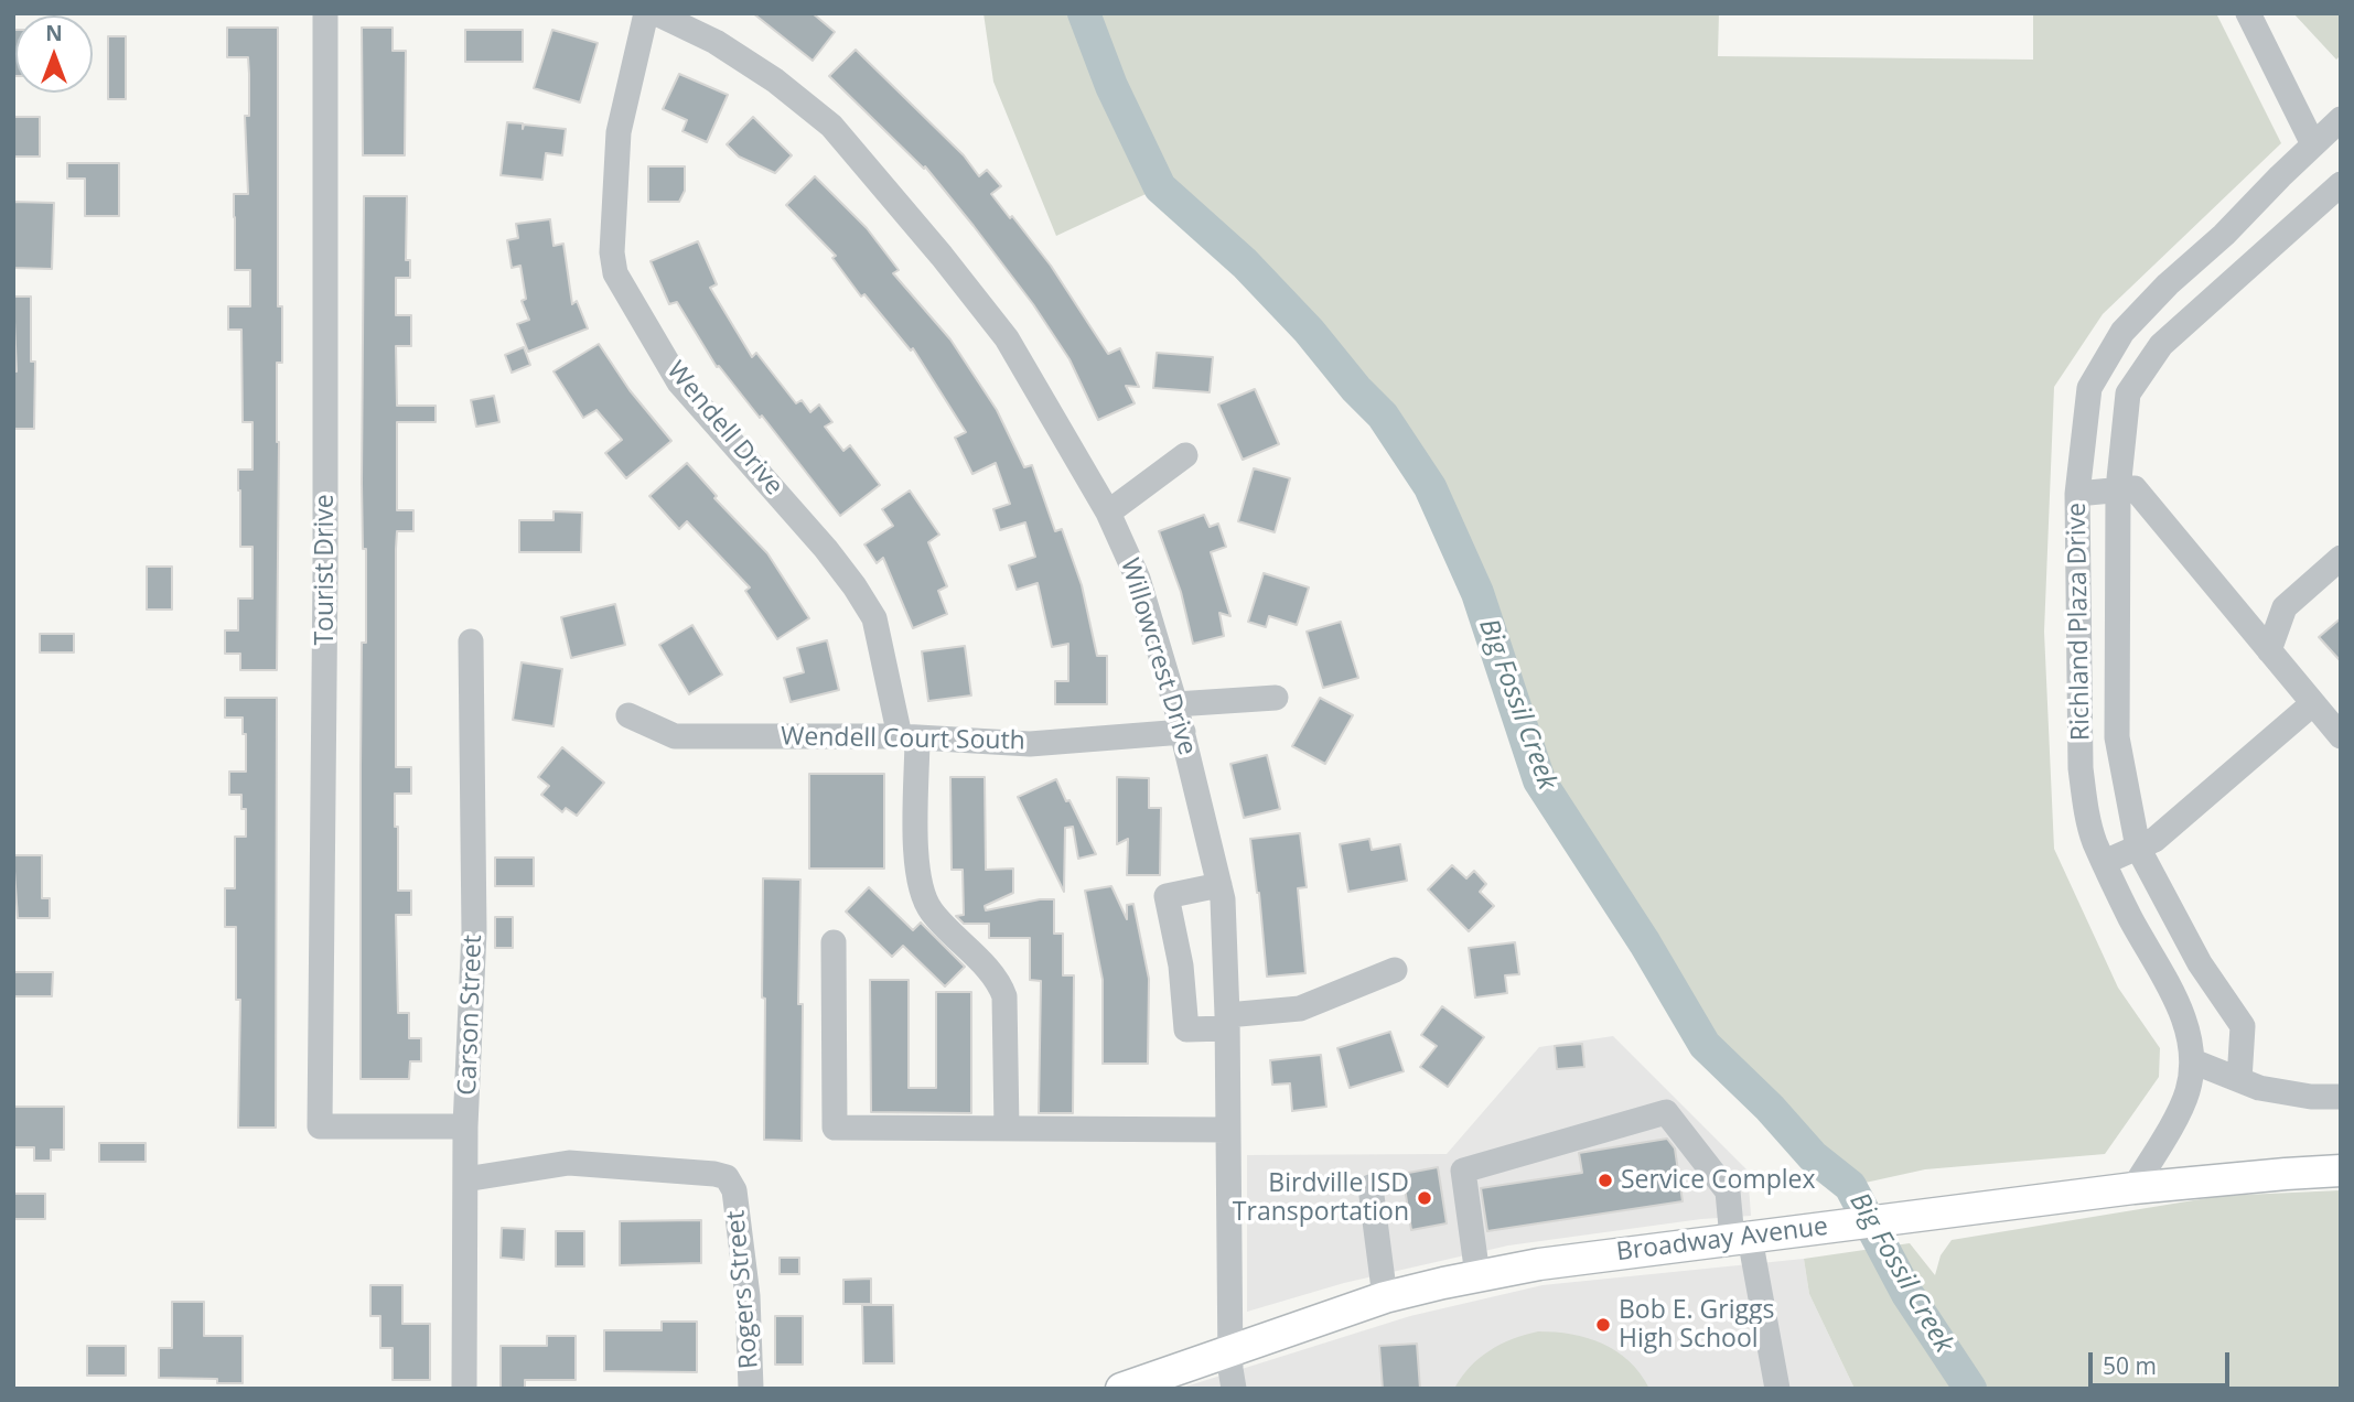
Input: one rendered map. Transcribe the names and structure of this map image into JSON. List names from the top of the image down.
{
  "streets": {
    "main road": ["Broadway Avenue"],
    "street": [
      "Wendell Drive",
      "Tourist Drive",
      "Richland Plaza Drive",
      "Willowcrest Drive",
      "Wendell Court South",
      "Carson Street",
      "Rogers Street"
    ]
  },
  "crossings": [
    ["Wendell Drive", "Wendell Court South"],
    ["Tourist Drive", "Carson Street"],
    ["Richland Plaza Drive", "Broadway Avenue"],
    ["Willowcrest Drive", "Wendell Court South"],
    ["Willowcrest Drive", "Broadway Avenue"],
    ["Carson Street", "Rogers Street"]
  ],
  "water": ["Big Fossil Creek"],
  "places": ["Service Complex", "Birdville ISD Transportation", "Bob E. Griggs High School"],
  "scale_bar": "50 m",
  "north": "top"
}
